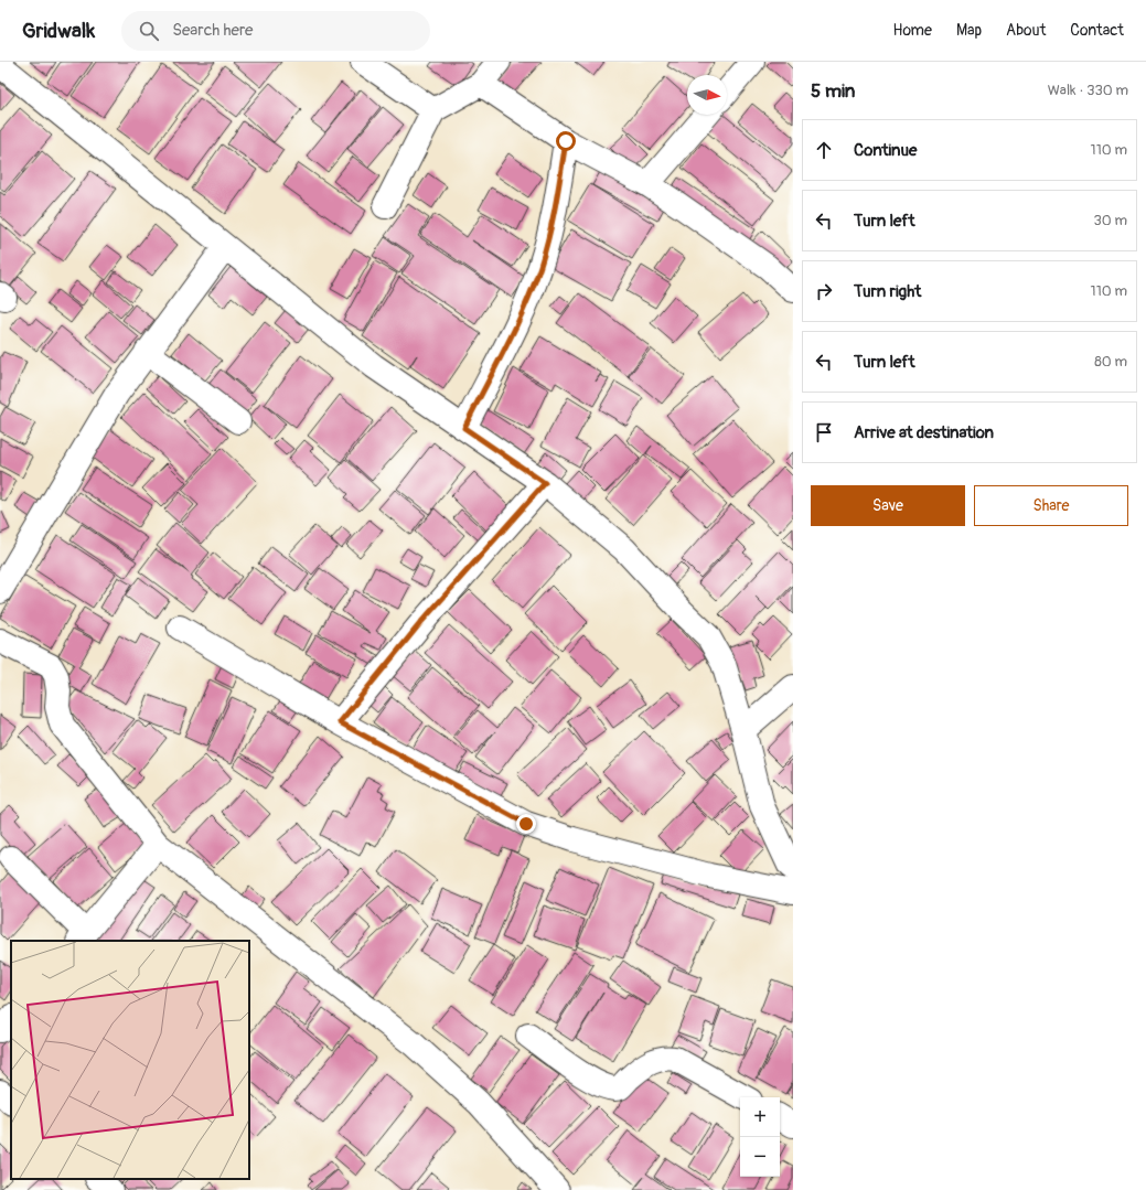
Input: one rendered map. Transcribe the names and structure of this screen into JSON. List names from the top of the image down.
{
  "north": "right",
  "page": {
    "header": "Gridwalk",
    "search": "Search here",
    "nav": [
      "Home",
      "Map",
      "About",
      "Contact"
    ],
    "heading": ["5 min", "Walk · 330 m"],
    "list": [
      ["Continue", "110 m"],
      ["Turn left", "30 m"],
      ["Turn right", "110 m"],
      ["Turn left", "80 m"],
      "Arrive at destination"
    ],
    "buttons": ["Save", "Share"],
    "map_buttons": ["+", "−"]
  }
}
